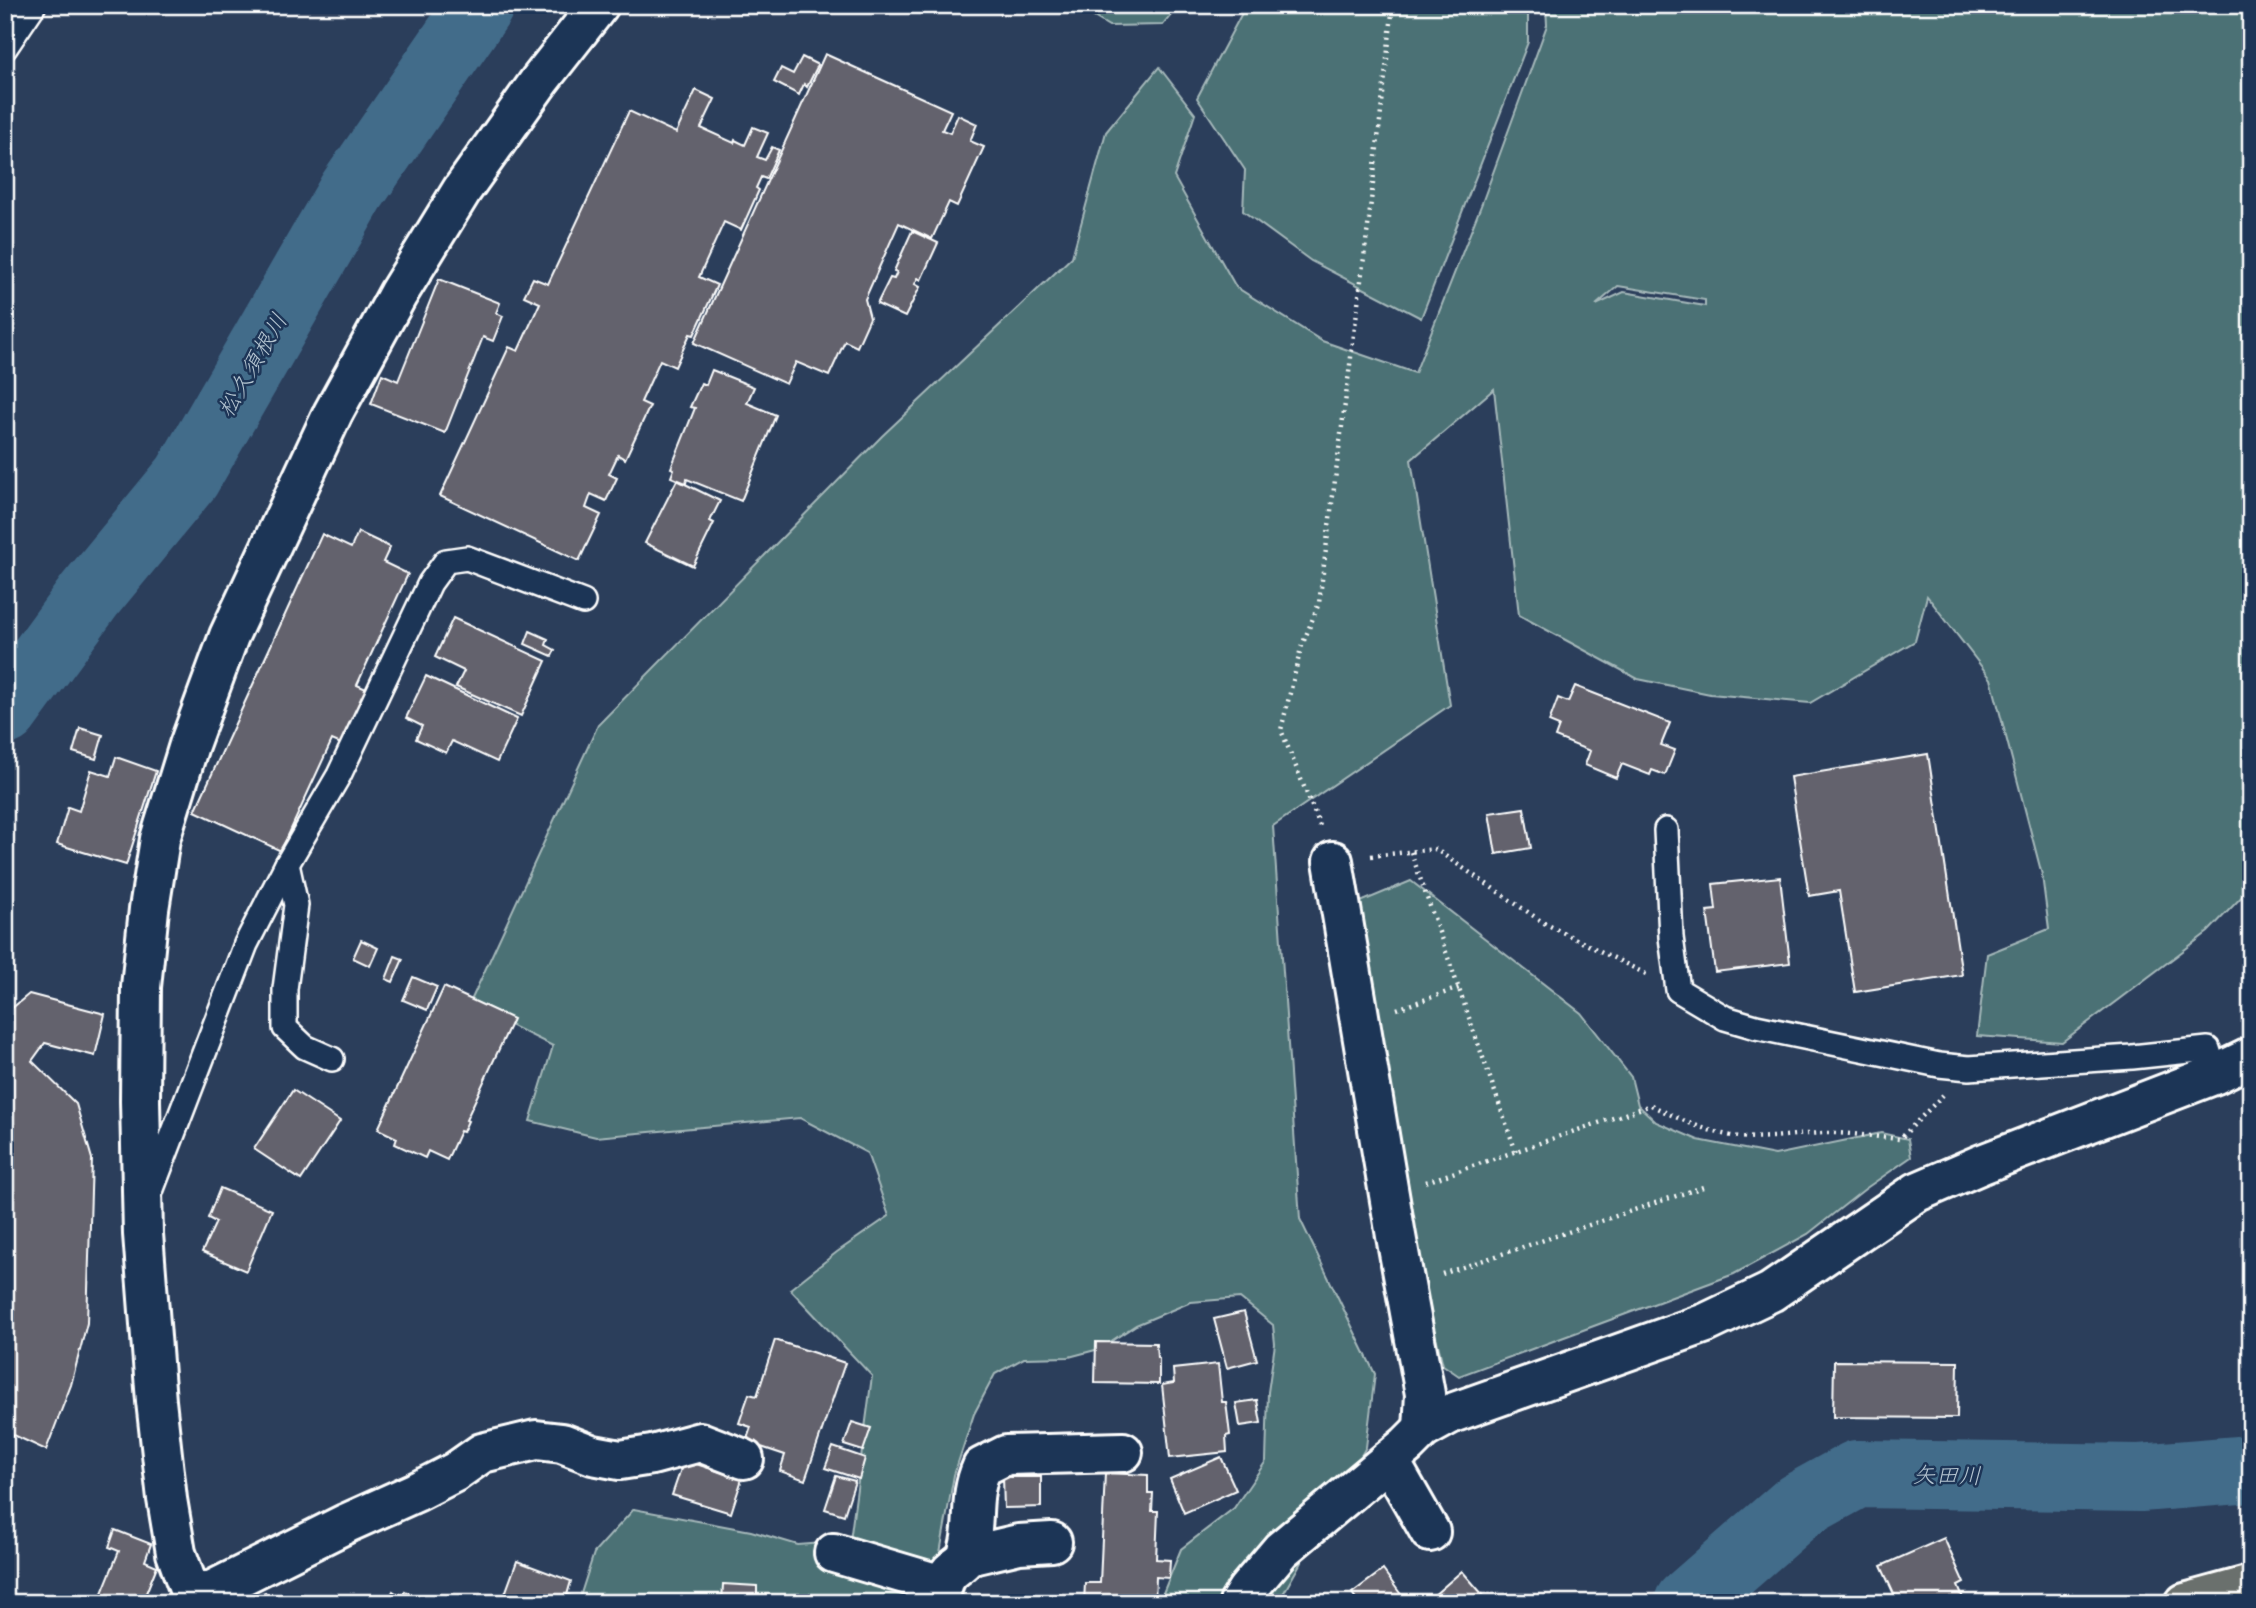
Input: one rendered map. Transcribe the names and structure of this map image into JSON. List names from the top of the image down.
{
  "water": ["松久須根川", "矢田川"]
}
